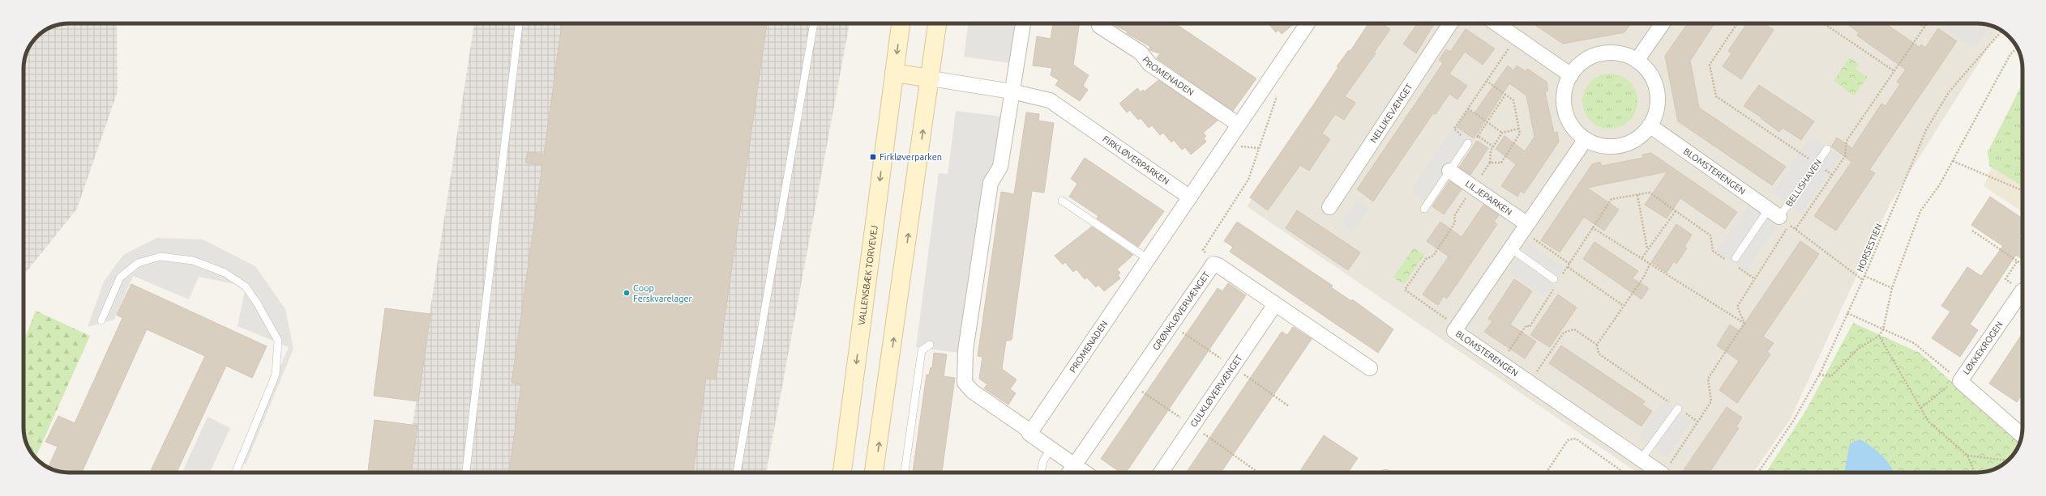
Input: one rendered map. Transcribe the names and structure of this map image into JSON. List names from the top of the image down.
{
  "streets": {
    "street": [
      "PROMENADEN",
      "NELLIKEVÆNGET",
      "FIRKLØVERPARKEN",
      "BLOMSTERENGEN",
      "LILJEPARKEN",
      "VALLENSBÆK TORVEVEJ",
      "GRØNKLØVERVÆNGET",
      "LØKKEKROGEN",
      "GULKLØVERVÆNGET"
    ],
    "lane": ["BELLISHAVEN"],
    "path": ["HORSESTIEN"]
  },
  "crossings": [
    ["PROMENADEN", "FIRKLØVERPARKEN"],
    ["BLOMSTERENGEN", "BELLISHAVEN"],
    ["BLOMSTERENGEN", "LILJEPARKEN"],
    ["GRØNKLØVERVÆNGET", "GULKLØVERVÆNGET"]
  ],
  "places": {
    "transit": ["Firkløverparken"],
    "other": ["Coop Ferskvarelager"]
  }
}
